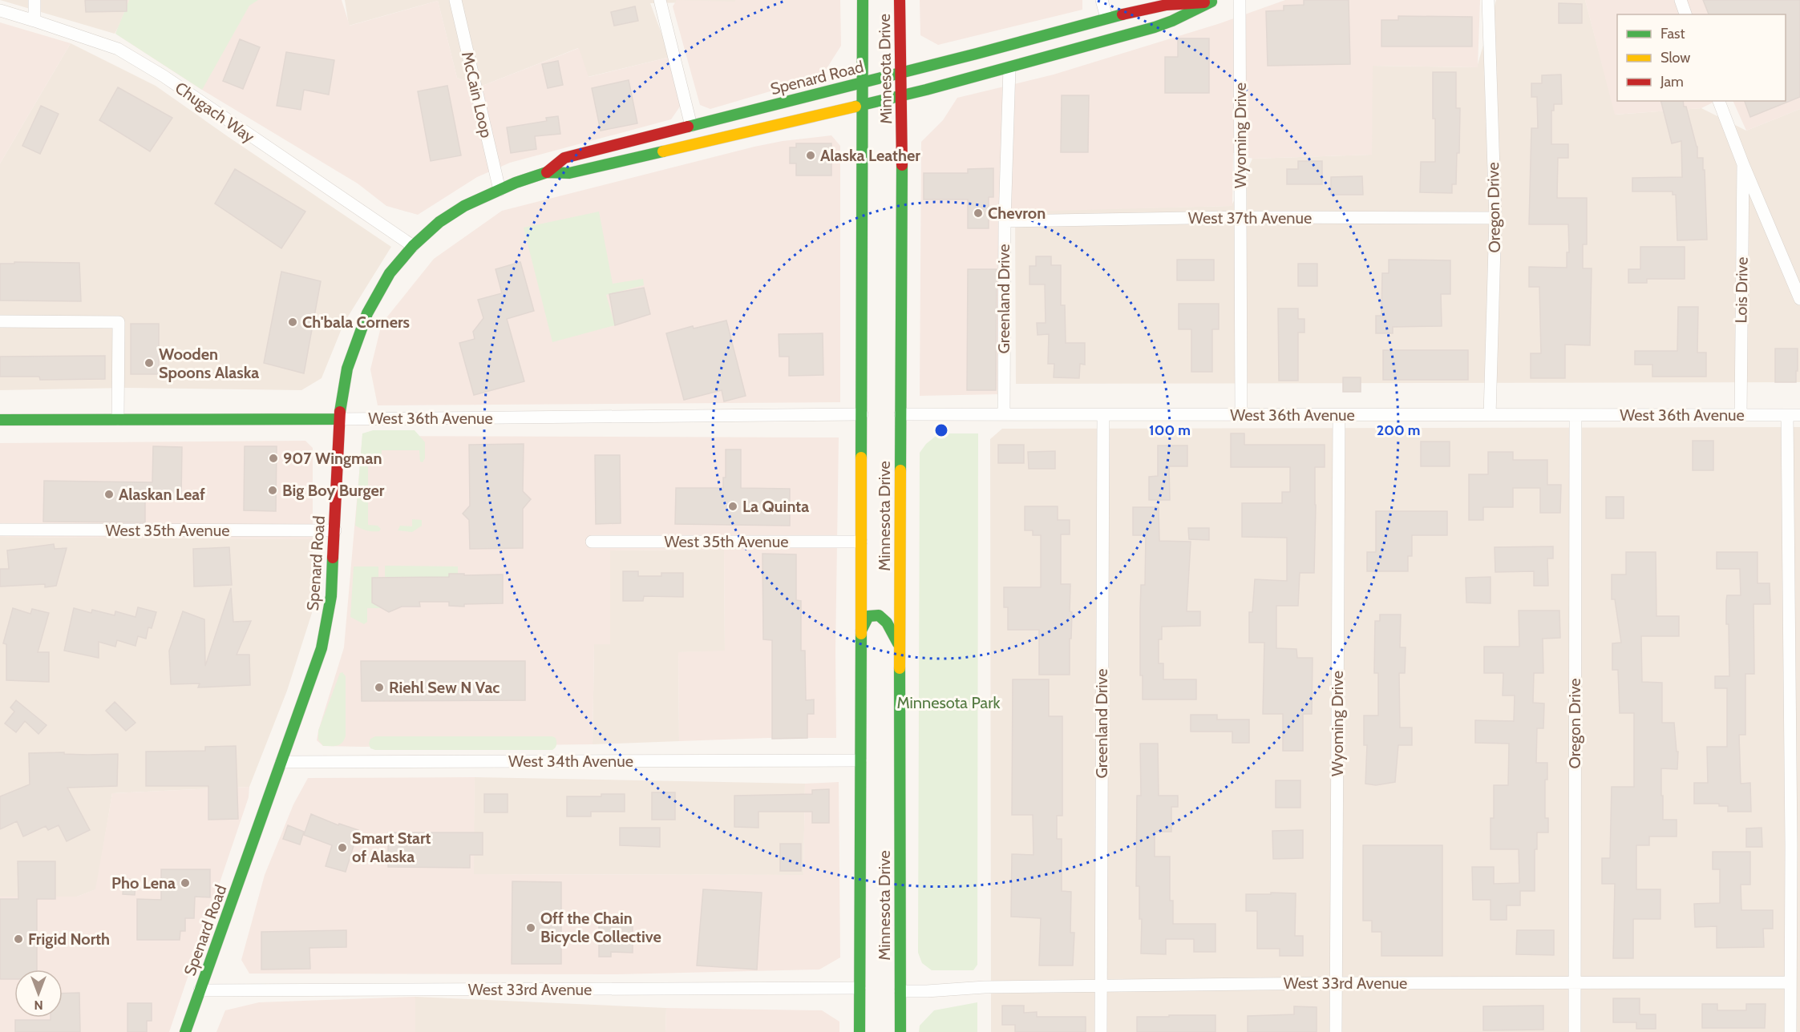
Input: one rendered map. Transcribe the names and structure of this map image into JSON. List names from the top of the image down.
{
  "streets": {
    "main road": ["Minnesota Drive", "Spenard Road", "West 36th Avenue"],
    "street": [
      "McCain Loop",
      "Chugach Way",
      "Wyoming Drive",
      "Oregon Drive",
      "West 37th Avenue",
      "Lois Drive",
      "Greenland Drive",
      "West 35th Avenue",
      "West 34th Avenue",
      "West 33rd Avenue"
    ]
  },
  "crossings": [
    ["Minnesota Drive", "Spenard Road"],
    ["Minnesota Drive", "West 36th Avenue"],
    ["Minnesota Drive", "West 35th Avenue"],
    ["Minnesota Drive", "West 34th Avenue"],
    ["Minnesota Drive", "West 33rd Avenue"],
    ["Spenard Road", "McCain Loop"],
    ["Spenard Road", "Chugach Way"],
    ["Spenard Road", "Greenland Drive"],
    ["Spenard Road", "West 36th Avenue"],
    ["Spenard Road", "West 35th Avenue"],
    ["Spenard Road", "West 34th Avenue"],
    ["Spenard Road", "West 33rd Avenue"],
    ["Wyoming Drive", "West 37th Avenue"],
    ["Wyoming Drive", "West 36th Avenue"],
    ["Wyoming Drive", "West 33rd Avenue"],
    ["Oregon Drive", "West 37th Avenue"],
    ["Oregon Drive", "West 36th Avenue"],
    ["Oregon Drive", "West 33rd Avenue"],
    ["West 37th Avenue", "Greenland Drive"],
    ["Lois Drive", "West 36th Avenue"],
    ["Greenland Drive", "West 36th Avenue"],
    ["Greenland Drive", "West 33rd Avenue"]
  ],
  "parks": ["Minnesota Park"],
  "places": [
    "Alaska Leather",
    "Chevron",
    "Ch'bala Corners",
    "Wooden Spoons Alaska",
    "907 Wingman",
    "Big Boy Burger",
    "Alaskan Leaf",
    "La Quinta",
    "Riehl Sew N Vac",
    "Smart Start of Alaska",
    "Pho Lena",
    "Off the Chain Bicycle Collective",
    "Frigid North"
  ],
  "legend": ["Fast", "Slow", "Jam"],
  "north": "bottom",
  "rings": ["100 m", "200 m"]
}
